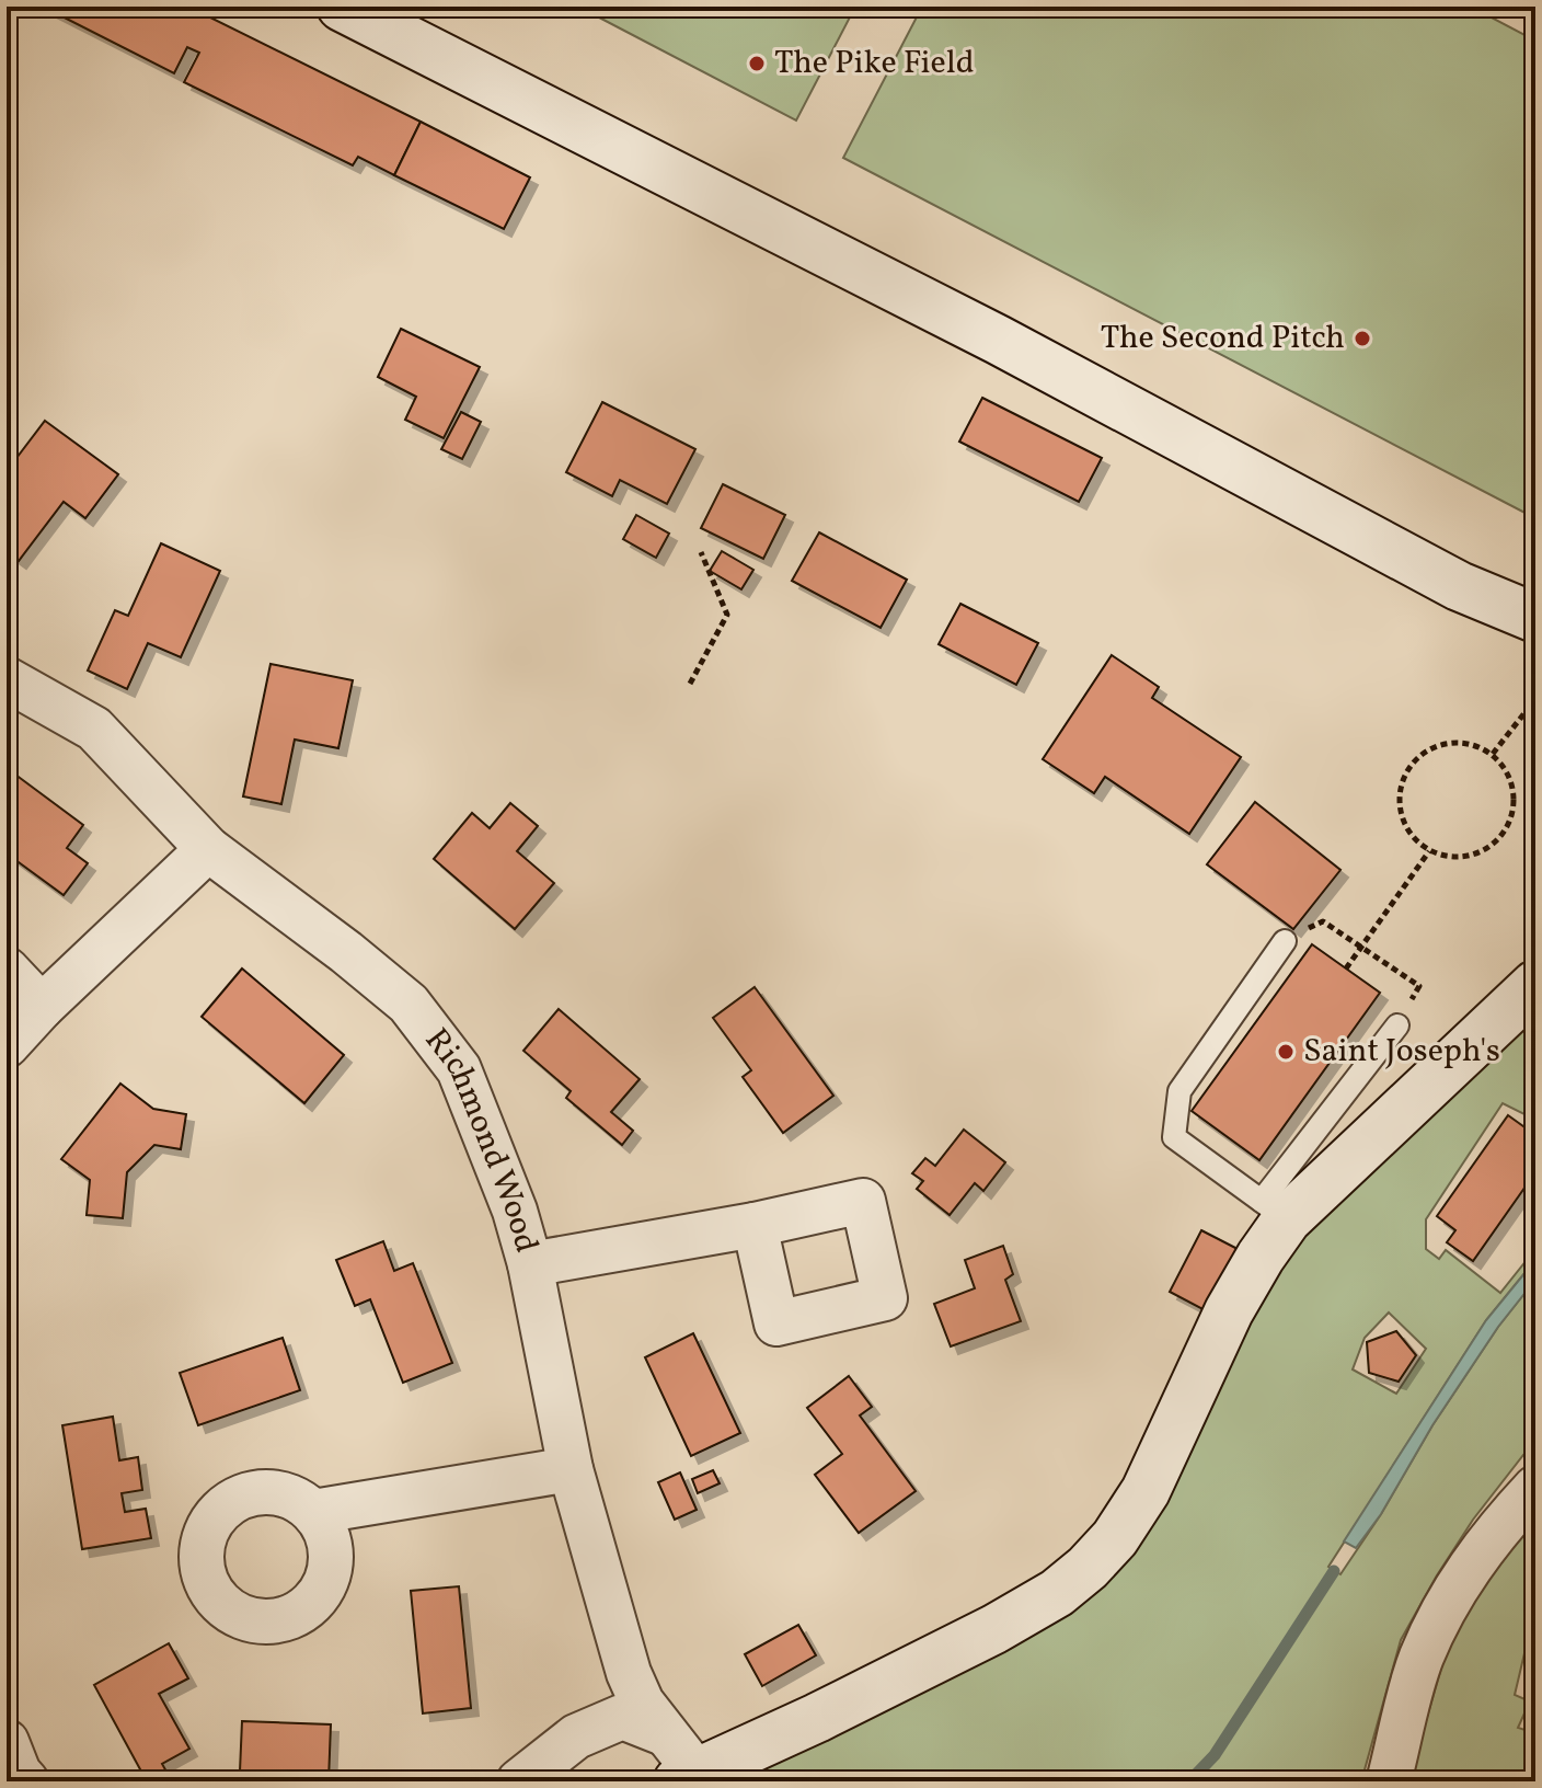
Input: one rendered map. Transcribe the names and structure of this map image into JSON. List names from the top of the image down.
{
  "streets": {
    "street": ["Richmond Wood"]
  },
  "places": ["The Pike Field", "The Second Pitch", "Saint Joseph's"]
}
